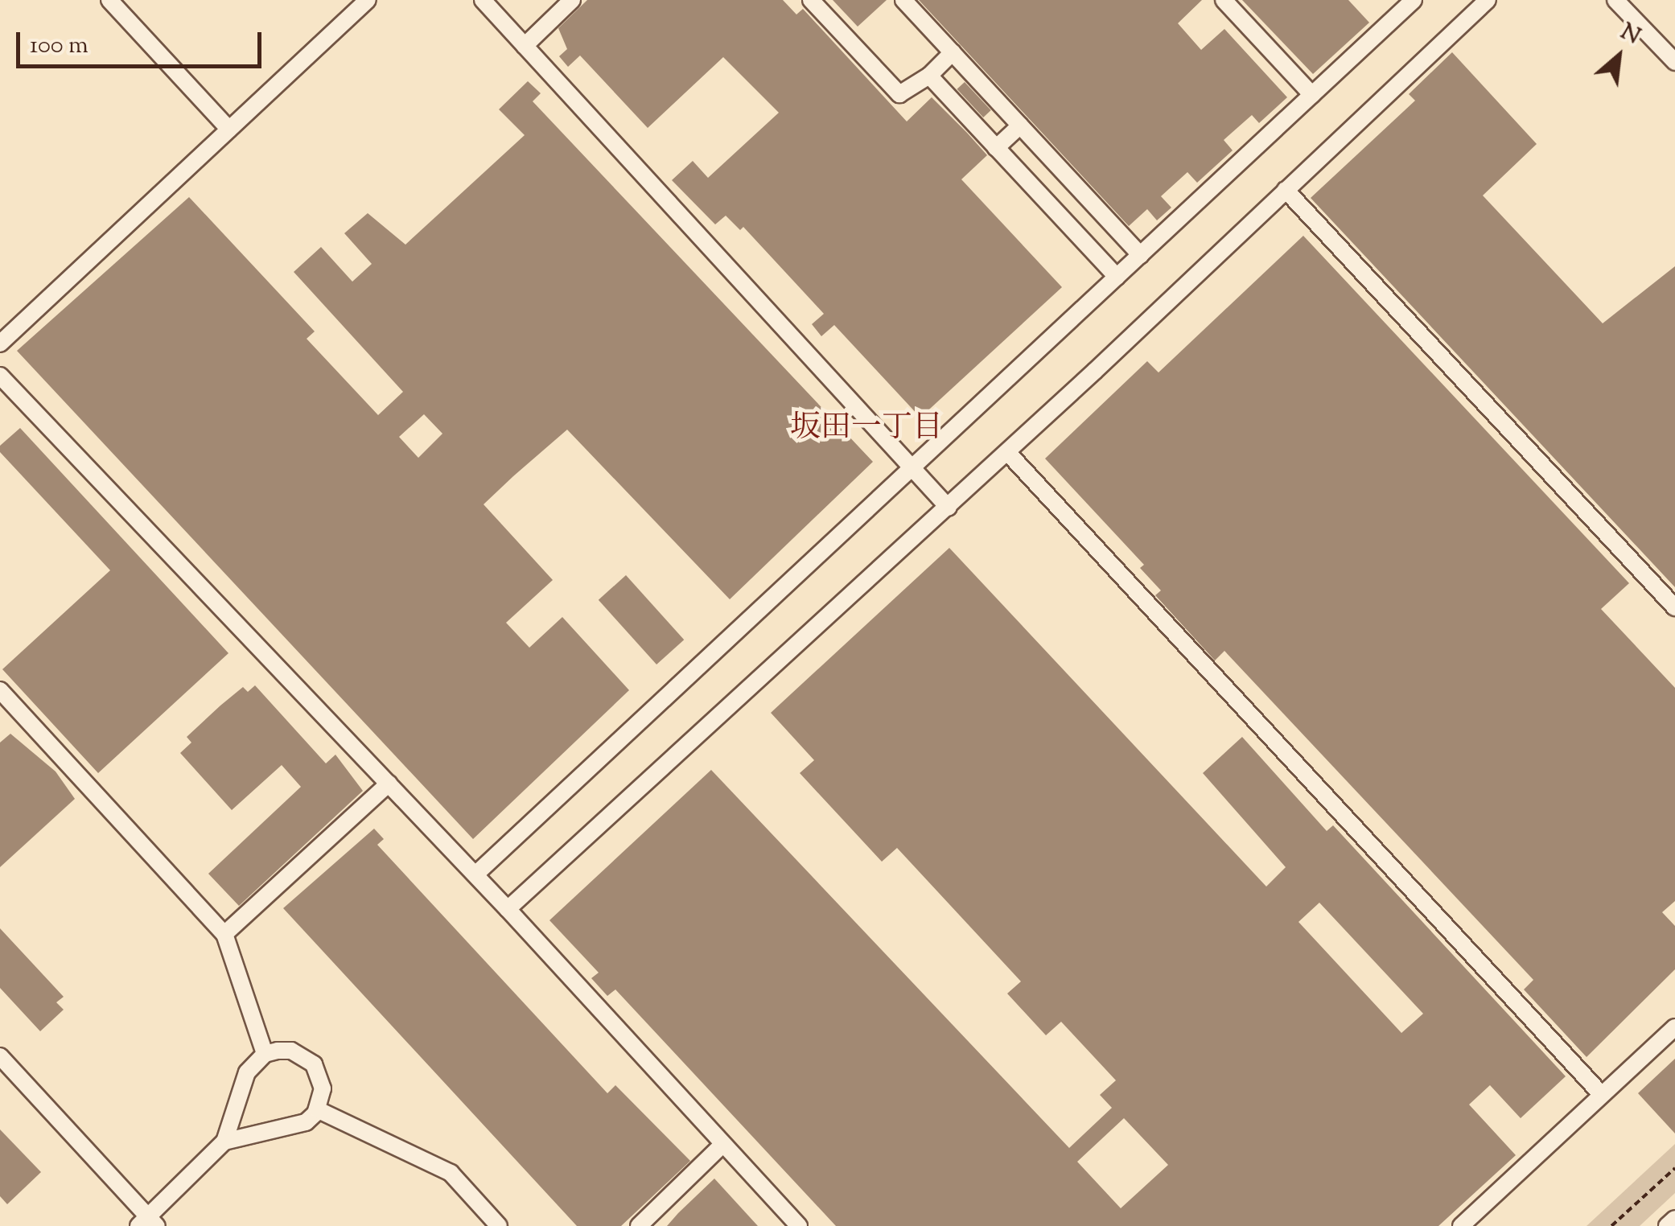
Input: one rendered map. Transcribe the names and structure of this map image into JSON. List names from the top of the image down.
{
  "districts": ["坂田一丁目"],
  "scale_bar": "100 m",
  "north": "top right"
}
